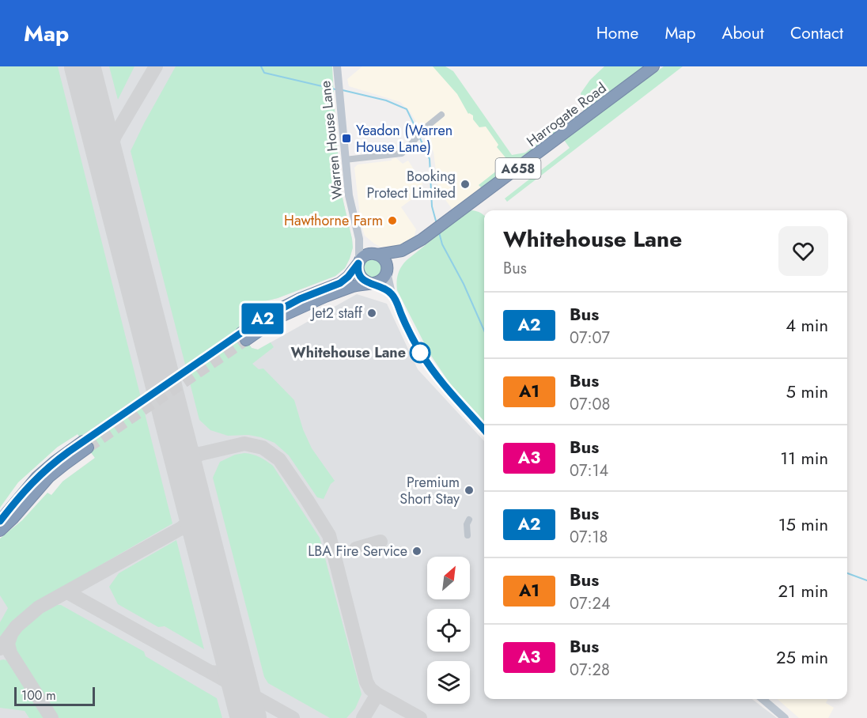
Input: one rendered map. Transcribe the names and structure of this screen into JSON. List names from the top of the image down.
{
  "streets": {
    "highway": ["Harrogate Road", "A658"],
    "street": ["Warren House Lane"]
  },
  "crossings": [
    ["Harrogate Road", "Warren House Lane"]
  ],
  "places": {
    "transit": ["Yeadon (Warren House Lane)"],
    "other": [
      "Booking Protect Limited",
      "Hawthorne Farm",
      "Jet2 staff",
      "Whitehouse Lane",
      "Premium Short Stay",
      "LBA Fire Service"
    ]
  },
  "lines": ["bus line A2"],
  "scale_bar": "100 m",
  "north": "top right",
  "page": {
    "header": "Map",
    "nav": [
      "Home",
      "Map",
      "About",
      "Contact"
    ],
    "on_map": "A2",
    "heading": ["Whitehouse Lane", "Bus"],
    "list": [
      {
        "mark": "A2",
        "name": "Bus",
        "note": "07:07",
        "value": "4 min"
      },
      {
        "mark": "A1",
        "name": "Bus",
        "note": "07:08",
        "value": "5 min"
      },
      {
        "mark": "A3",
        "name": "Bus",
        "note": "07:14",
        "value": "11 min"
      },
      {
        "mark": "A2",
        "name": "Bus",
        "note": "07:18",
        "value": "15 min"
      },
      {
        "mark": "A1",
        "name": "Bus",
        "note": "07:24",
        "value": "21 min"
      },
      {
        "mark": "A3",
        "name": "Bus",
        "note": "07:28",
        "value": "25 min"
      }
    ],
    "scale": "100 m"
  }
}
